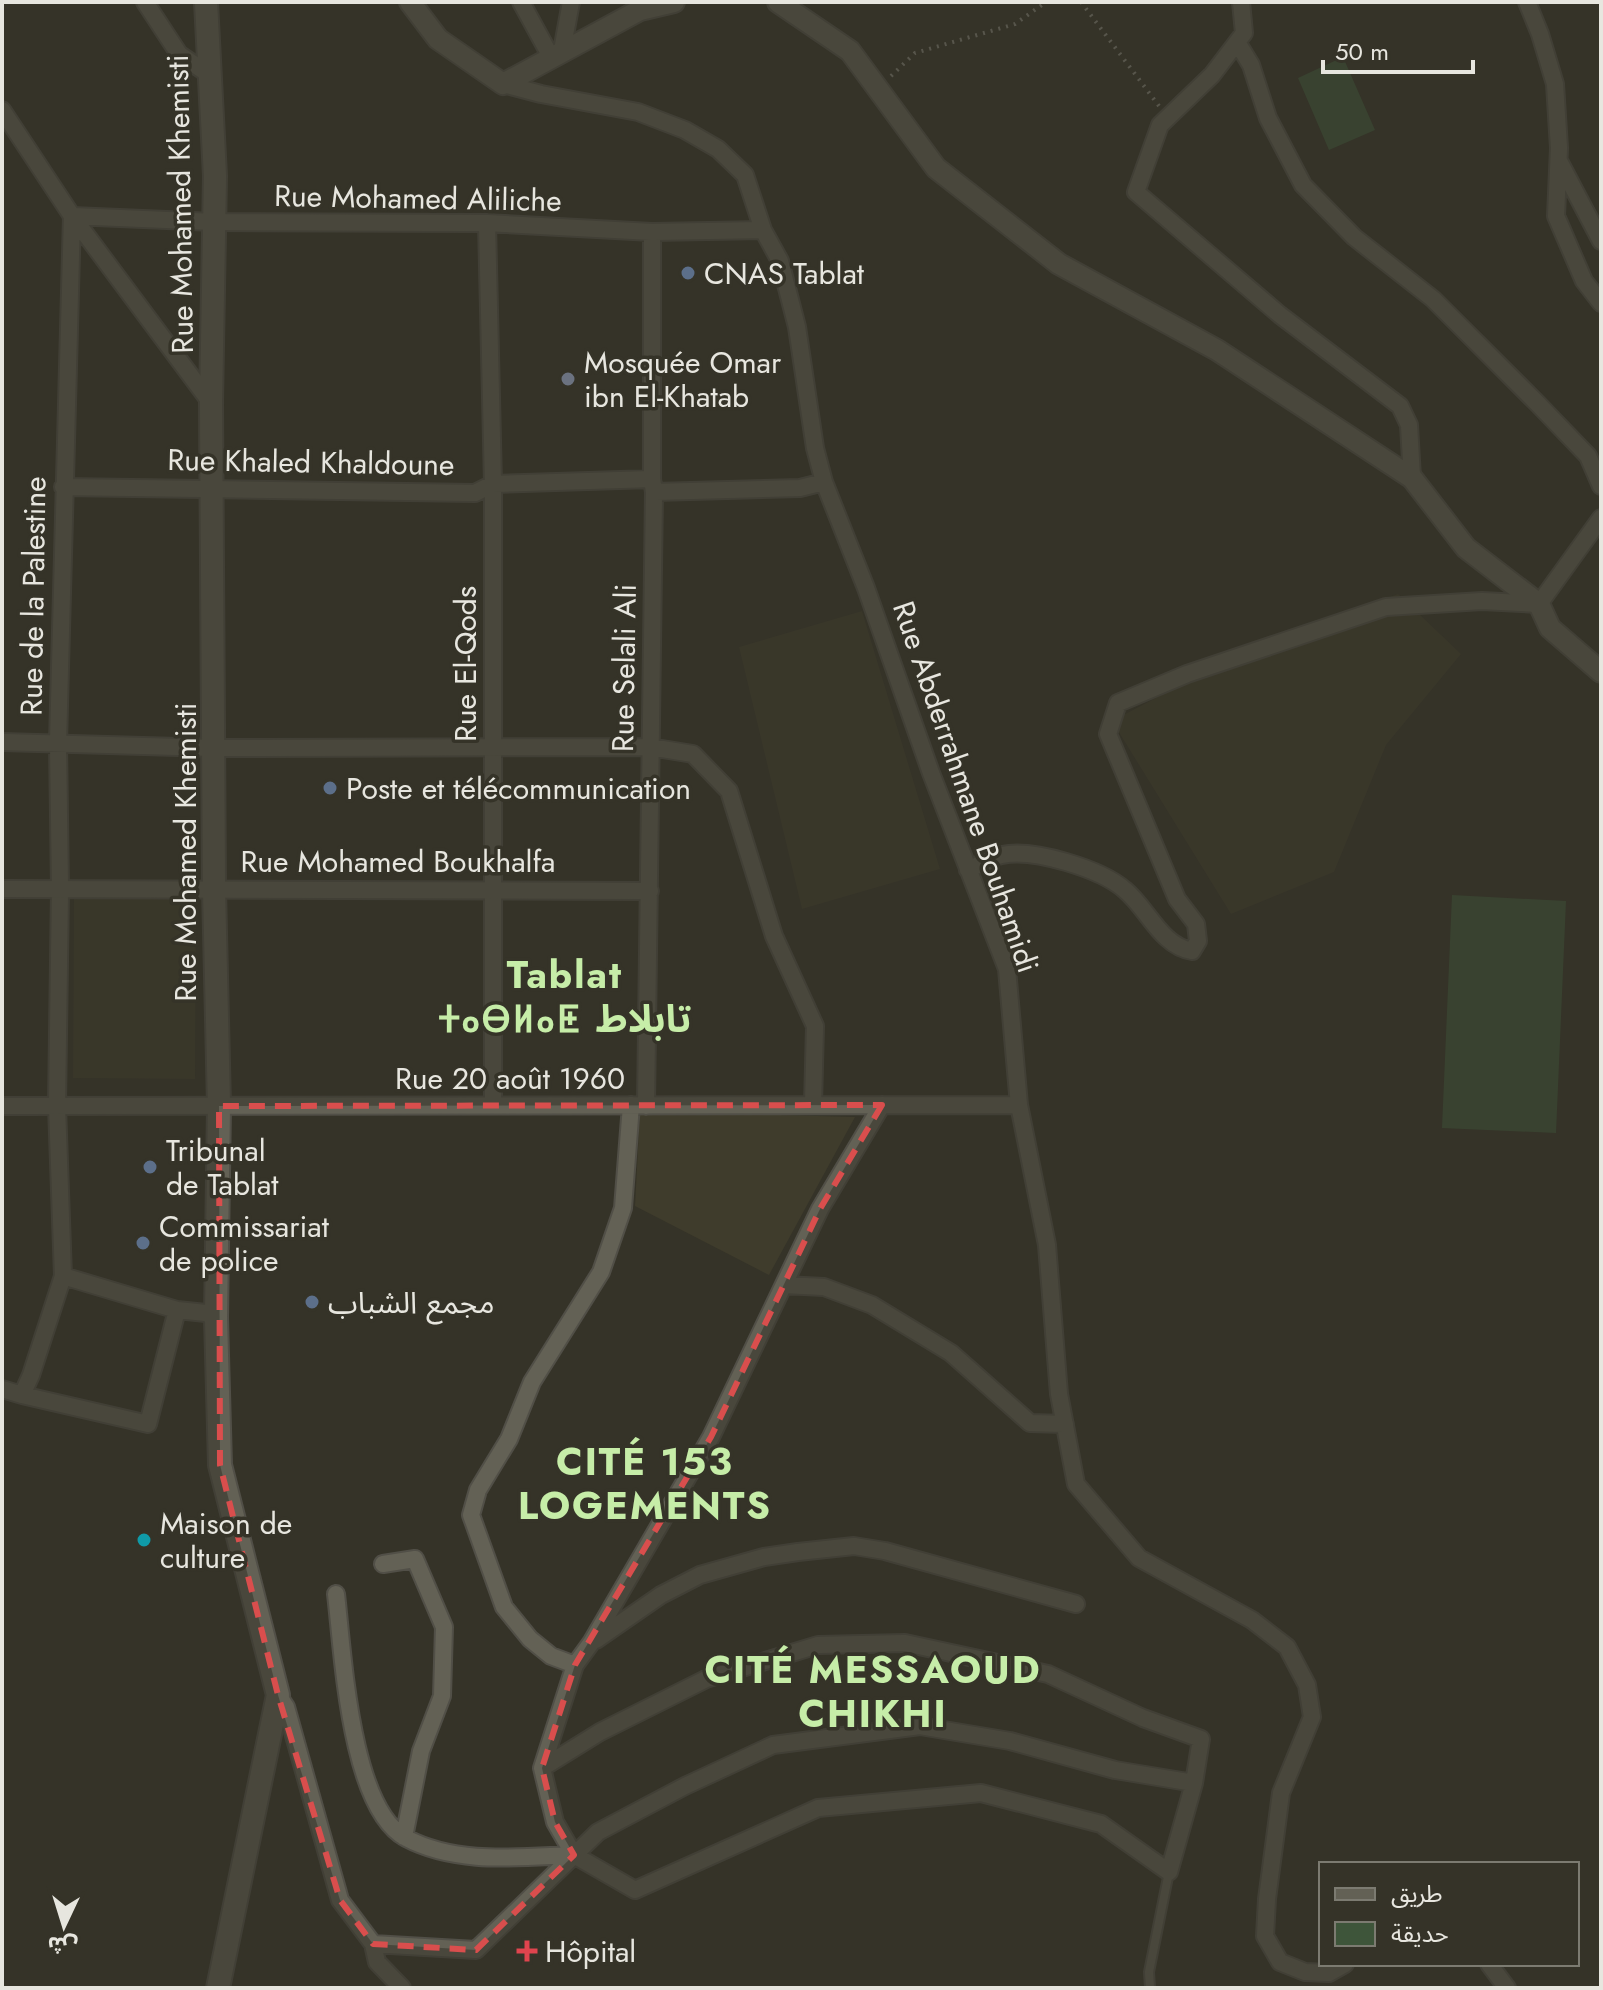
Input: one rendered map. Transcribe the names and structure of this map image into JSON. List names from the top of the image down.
{
  "streets": {
    "main road": ["Rue Mohamed Khemisti"],
    "street": [
      "Rue Mohamed Aliliche",
      "Rue Khaled Khaldoune",
      "Rue de la Palestine",
      "Rue El-Qods",
      "Rue Selali Ali",
      "Rue Abderrahmane Bouhamidi",
      "Rue Mohamed Boukhalfa",
      "Rue 20 août 1960"
    ]
  },
  "crossings": [
    ["Rue Mohamed Aliliche", "Rue Mohamed Khemisti"],
    ["Rue Mohamed Aliliche", "Rue de la Palestine"],
    ["Rue Mohamed Aliliche", "Rue El-Qods"],
    ["Rue Mohamed Aliliche", "Rue Selali Ali"],
    ["Rue Mohamed Aliliche", "Rue Abderrahmane Bouhamidi"],
    ["Rue Mohamed Khemisti", "Rue Khaled Khaldoune"],
    ["Rue Mohamed Khemisti", "Rue Mohamed Boukhalfa"],
    ["Rue Mohamed Khemisti", "Rue 20 août 1960"],
    ["Rue Khaled Khaldoune", "Rue de la Palestine"],
    ["Rue Khaled Khaldoune", "Rue El-Qods"],
    ["Rue Khaled Khaldoune", "Rue Selali Ali"],
    ["Rue Khaled Khaldoune", "Rue Abderrahmane Bouhamidi"],
    ["Rue de la Palestine", "Rue Mohamed Boukhalfa"],
    ["Rue de la Palestine", "Rue 20 août 1960"],
    ["Rue El-Qods", "Rue Mohamed Boukhalfa"],
    ["Rue El-Qods", "Rue 20 août 1960"],
    ["Rue Selali Ali", "Rue Mohamed Boukhalfa"],
    ["Rue Selali Ali", "Rue 20 août 1960"],
    ["Rue Abderrahmane Bouhamidi", "Rue 20 août 1960"]
  ],
  "districts": ["Tablat ⵜⴰⴱⵍⴰⵟ تابلاط", "CITÉ 153 LOGEMENTS", "CITÉ MESSAOUD CHIKHI"],
  "places": {
    "other": [
      "CNAS Tablat",
      "Mosquée Omar ibn El-Khatab",
      "Poste et télécommunication",
      "Tribunal de Tablat",
      "Commissariat de police",
      "مجمع الشباب",
      "Maison de culture"
    ],
    "health": ["Hôpital"]
  },
  "legend": ["طريق", "حديقة"],
  "scale_bar": "50 m",
  "north": "bottom"
}
